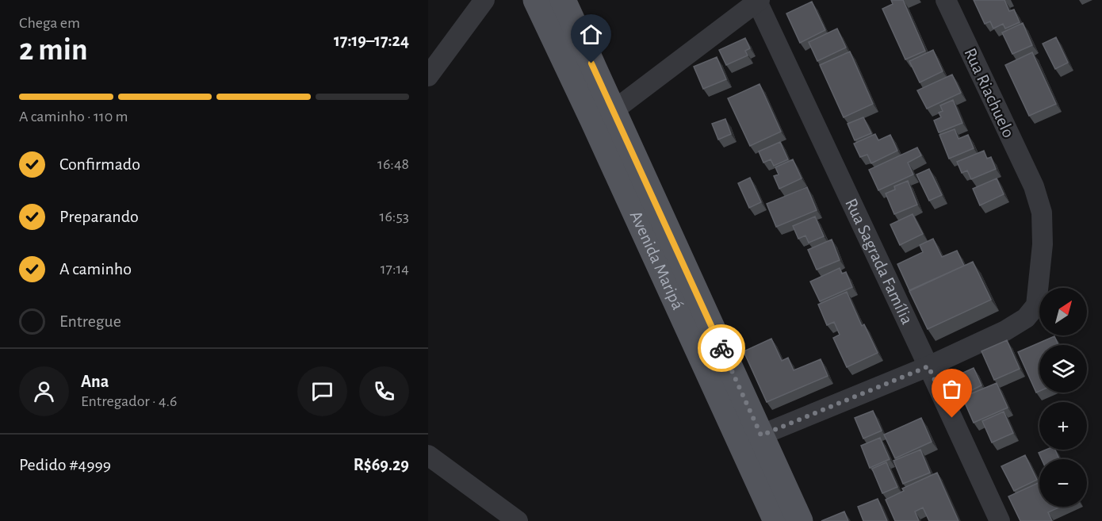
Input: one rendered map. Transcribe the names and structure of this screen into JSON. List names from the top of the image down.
{
  "streets": {
    "main road": ["Avenida Maripá"],
    "street": ["Rua Riachuelo", "Rua Sagrada Família"]
  },
  "crossings": [
    ["Rua Riachuelo", "Rua Sagrada Família"]
  ],
  "north": "top right",
  "page": {
    "heading": ["2 min", "Chega em", "17:19–17:24"],
    "panel": [
      "Ana",
      "Entregador · 4.6",
      "Pedido #4999",
      "R$69.29"
    ],
    "bar": "A caminho · 110 m",
    "list": [
      ["Confirmado", "16:48"],
      ["Preparando", "16:53"],
      ["A caminho", "17:14"],
      "Entregue"
    ],
    "map_buttons": ["+", "−"]
  }
}
